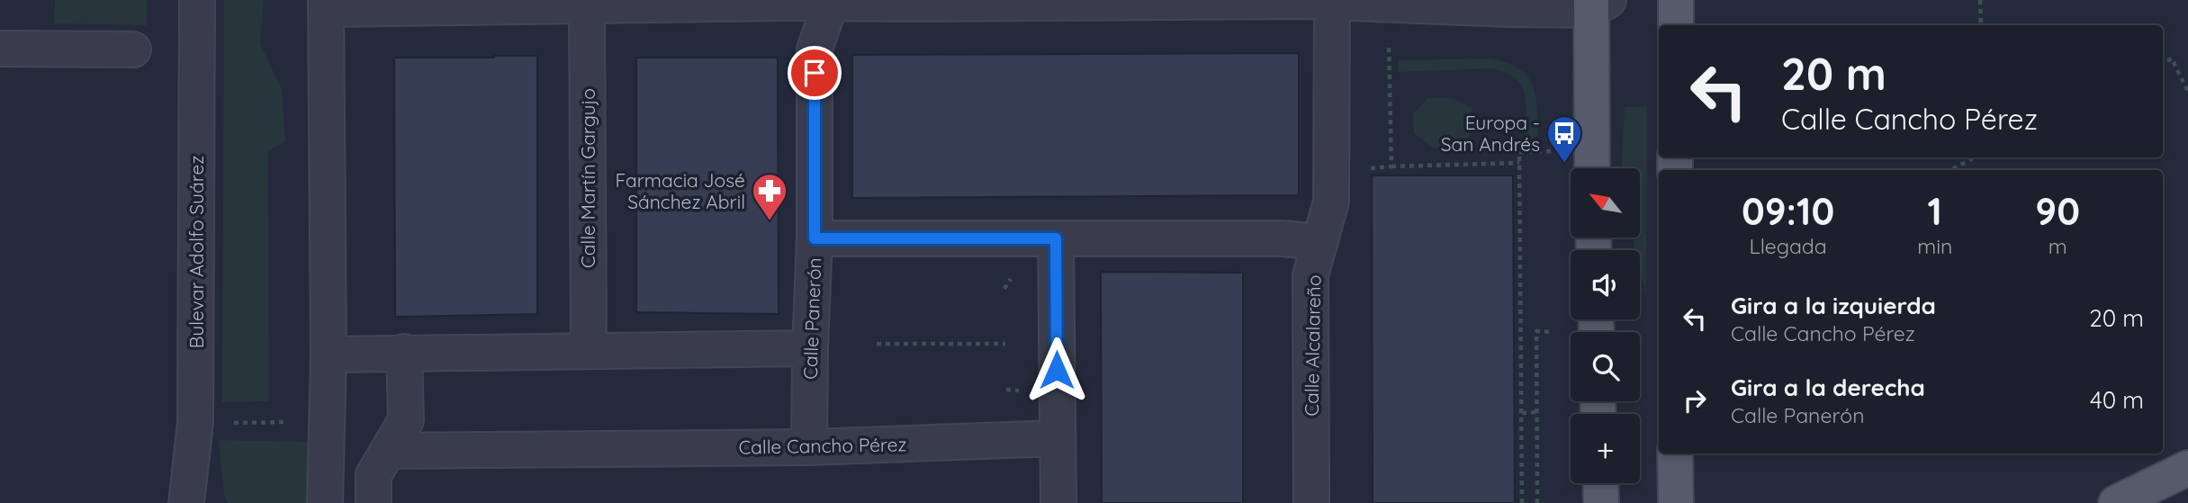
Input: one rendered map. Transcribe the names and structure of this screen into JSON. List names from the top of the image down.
{
  "streets": {
    "street": [
      "Calle Martín Gargujo",
      "Bulevar Adolfo Suárez",
      "Calle Panerón",
      "Calle Alcalareño",
      "Calle Cancho Pérez"
    ]
  },
  "crossings": [
    ["Calle Panerón", "Calle Cancho Pérez"]
  ],
  "places": {
    "bus stop": ["Europa - San Andrés"],
    "pharmacy": ["Farmacia José Sánchez Abril"]
  },
  "north": "top left",
  "page": {
    "turn": ["20 m", "Calle Cancho Pérez"],
    "map_buttons": "+",
    "eta": [
      "09:10",
      "Llegada",
      "1",
      "min",
      "90",
      "m"
    ],
    "list": [
      {
        "name": "Gira a la izquierda",
        "note": "Calle Cancho Pérez",
        "value": "20 m"
      },
      {
        "name": "Gira a la derecha",
        "note": "Calle Panerón",
        "value": "40 m"
      }
    ]
  }
}
